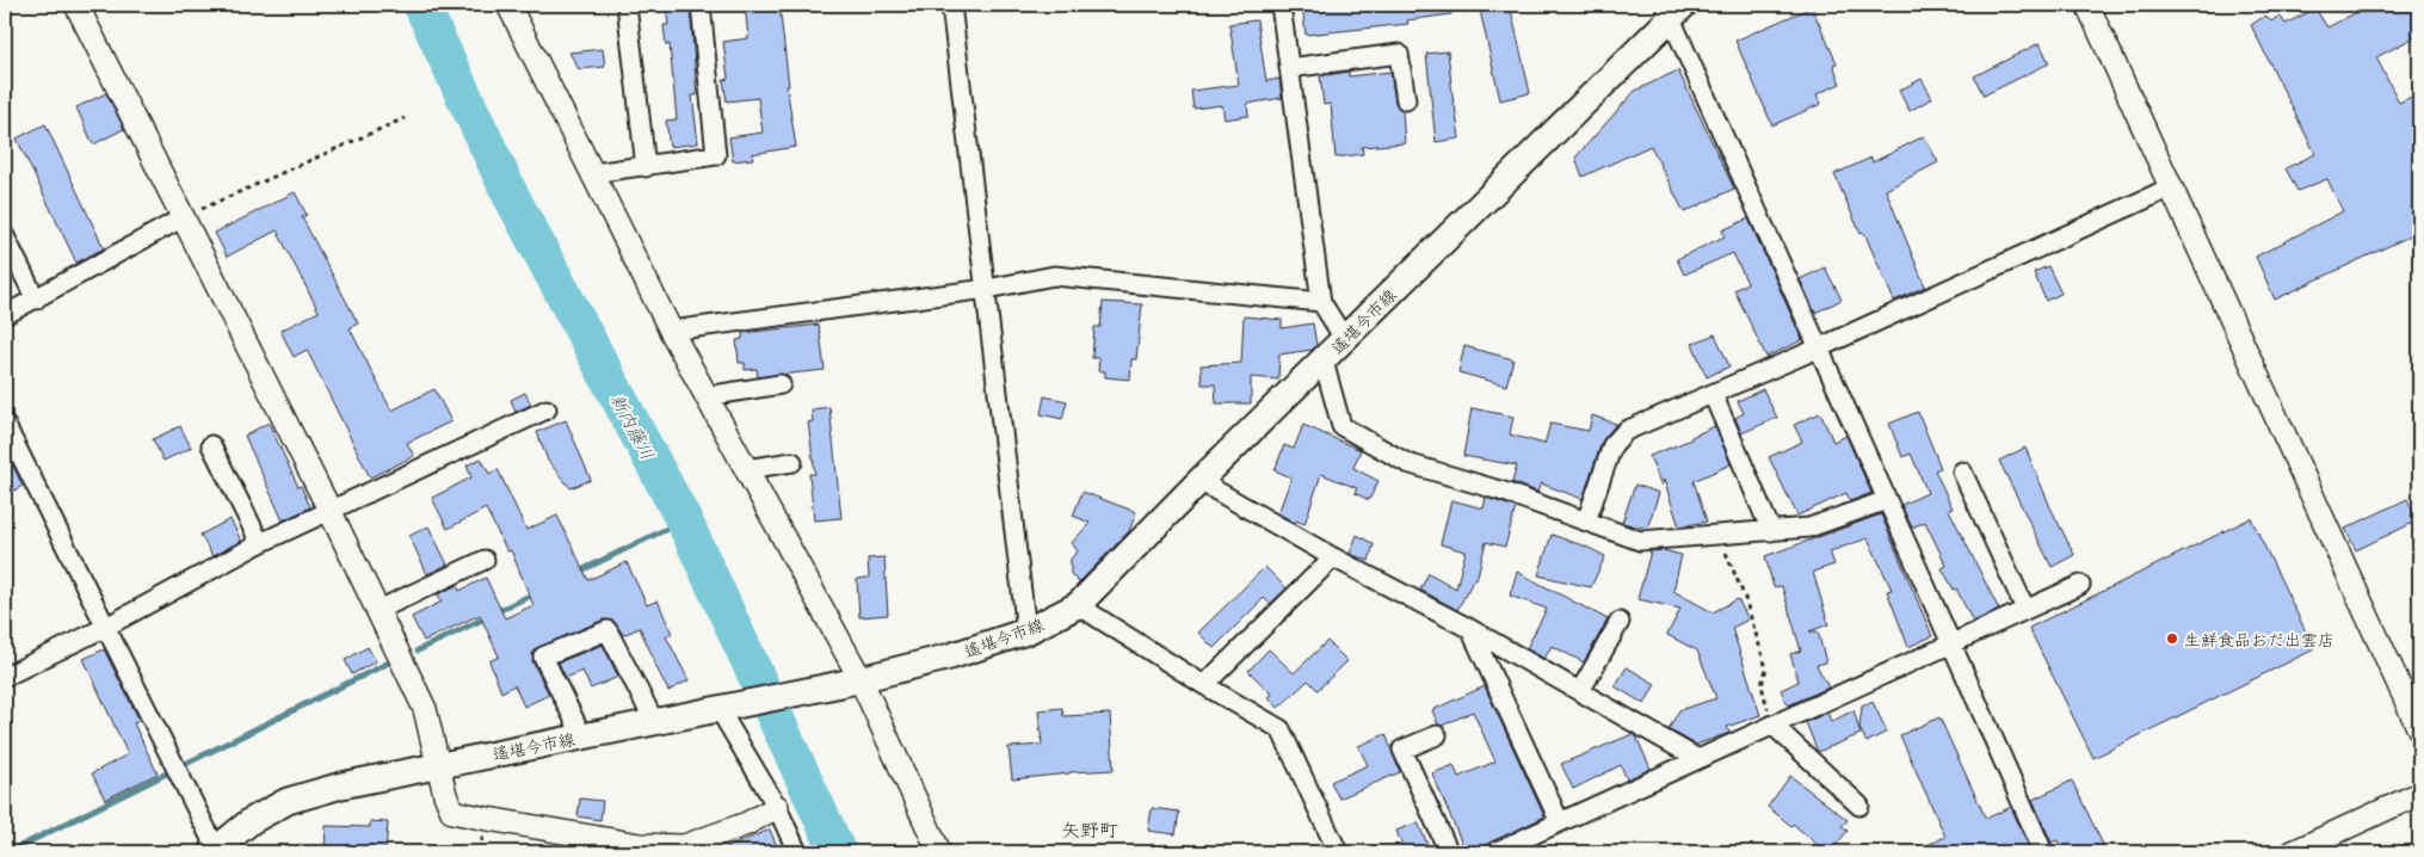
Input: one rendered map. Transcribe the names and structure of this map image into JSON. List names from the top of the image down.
{
  "streets": {
    "main road": ["遙堪今市線"]
  },
  "districts": ["矢野町"],
  "water": ["新内藤川"],
  "places": ["生鮮食品おだ出雲店"]
}
